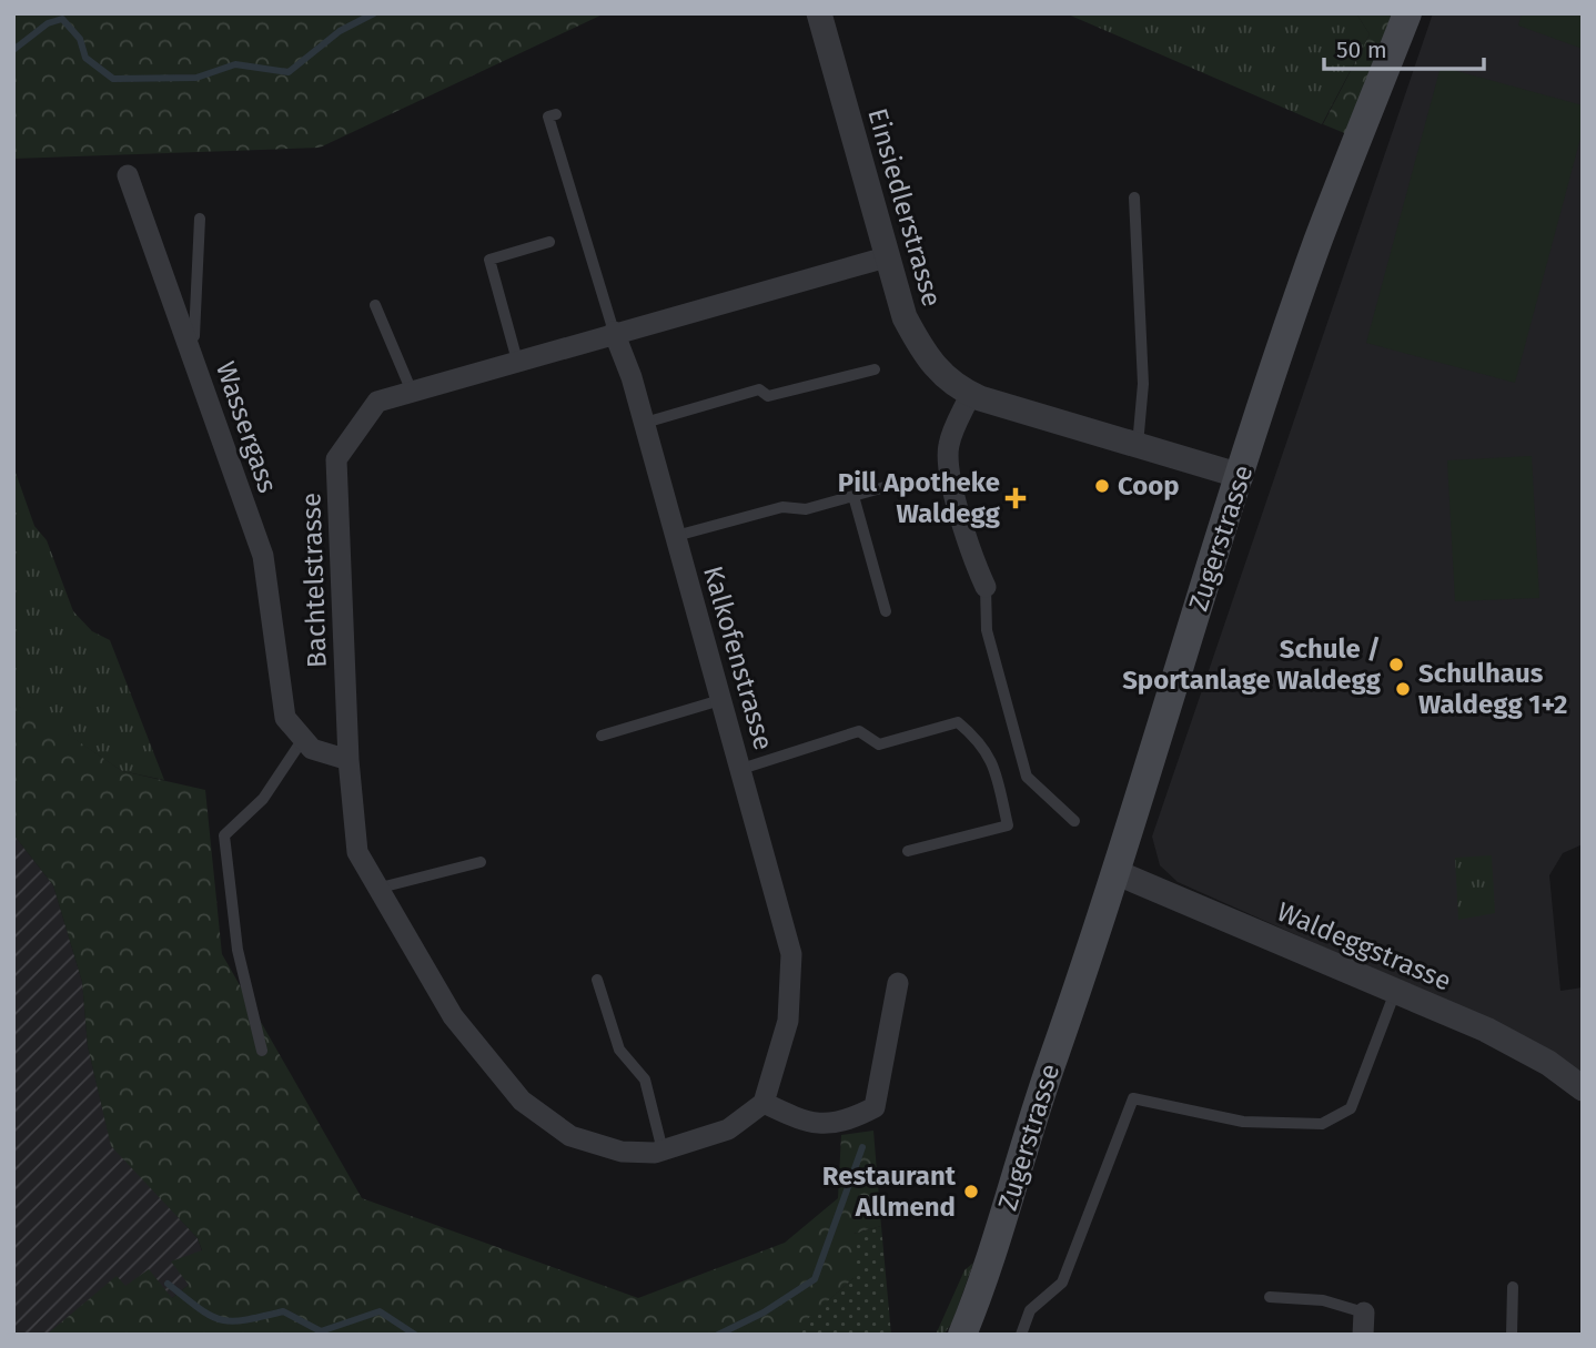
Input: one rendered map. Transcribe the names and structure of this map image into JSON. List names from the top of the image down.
{
  "streets": {
    "main road": ["Zugerstrasse"],
    "street": [
      "Einsiedlerstrasse",
      "Wassergass",
      "Bachtelstrasse",
      "Kalkofenstrasse",
      "Waldeggstrasse"
    ]
  },
  "crossings": [
    ["Einsiedlerstrasse", "Zugerstrasse"],
    ["Einsiedlerstrasse", "Bachtelstrasse"],
    ["Zugerstrasse", "Waldeggstrasse"],
    ["Bachtelstrasse", "Kalkofenstrasse"]
  ],
  "places": {
    "other": [
      "Coop",
      "Schule / Sportanlage Waldegg",
      "Schulhaus Waldegg 1+2",
      "Restaurant Allmend"
    ],
    "health": ["Pill Apotheke Waldegg"]
  },
  "scale_bar": "50 m"
}
